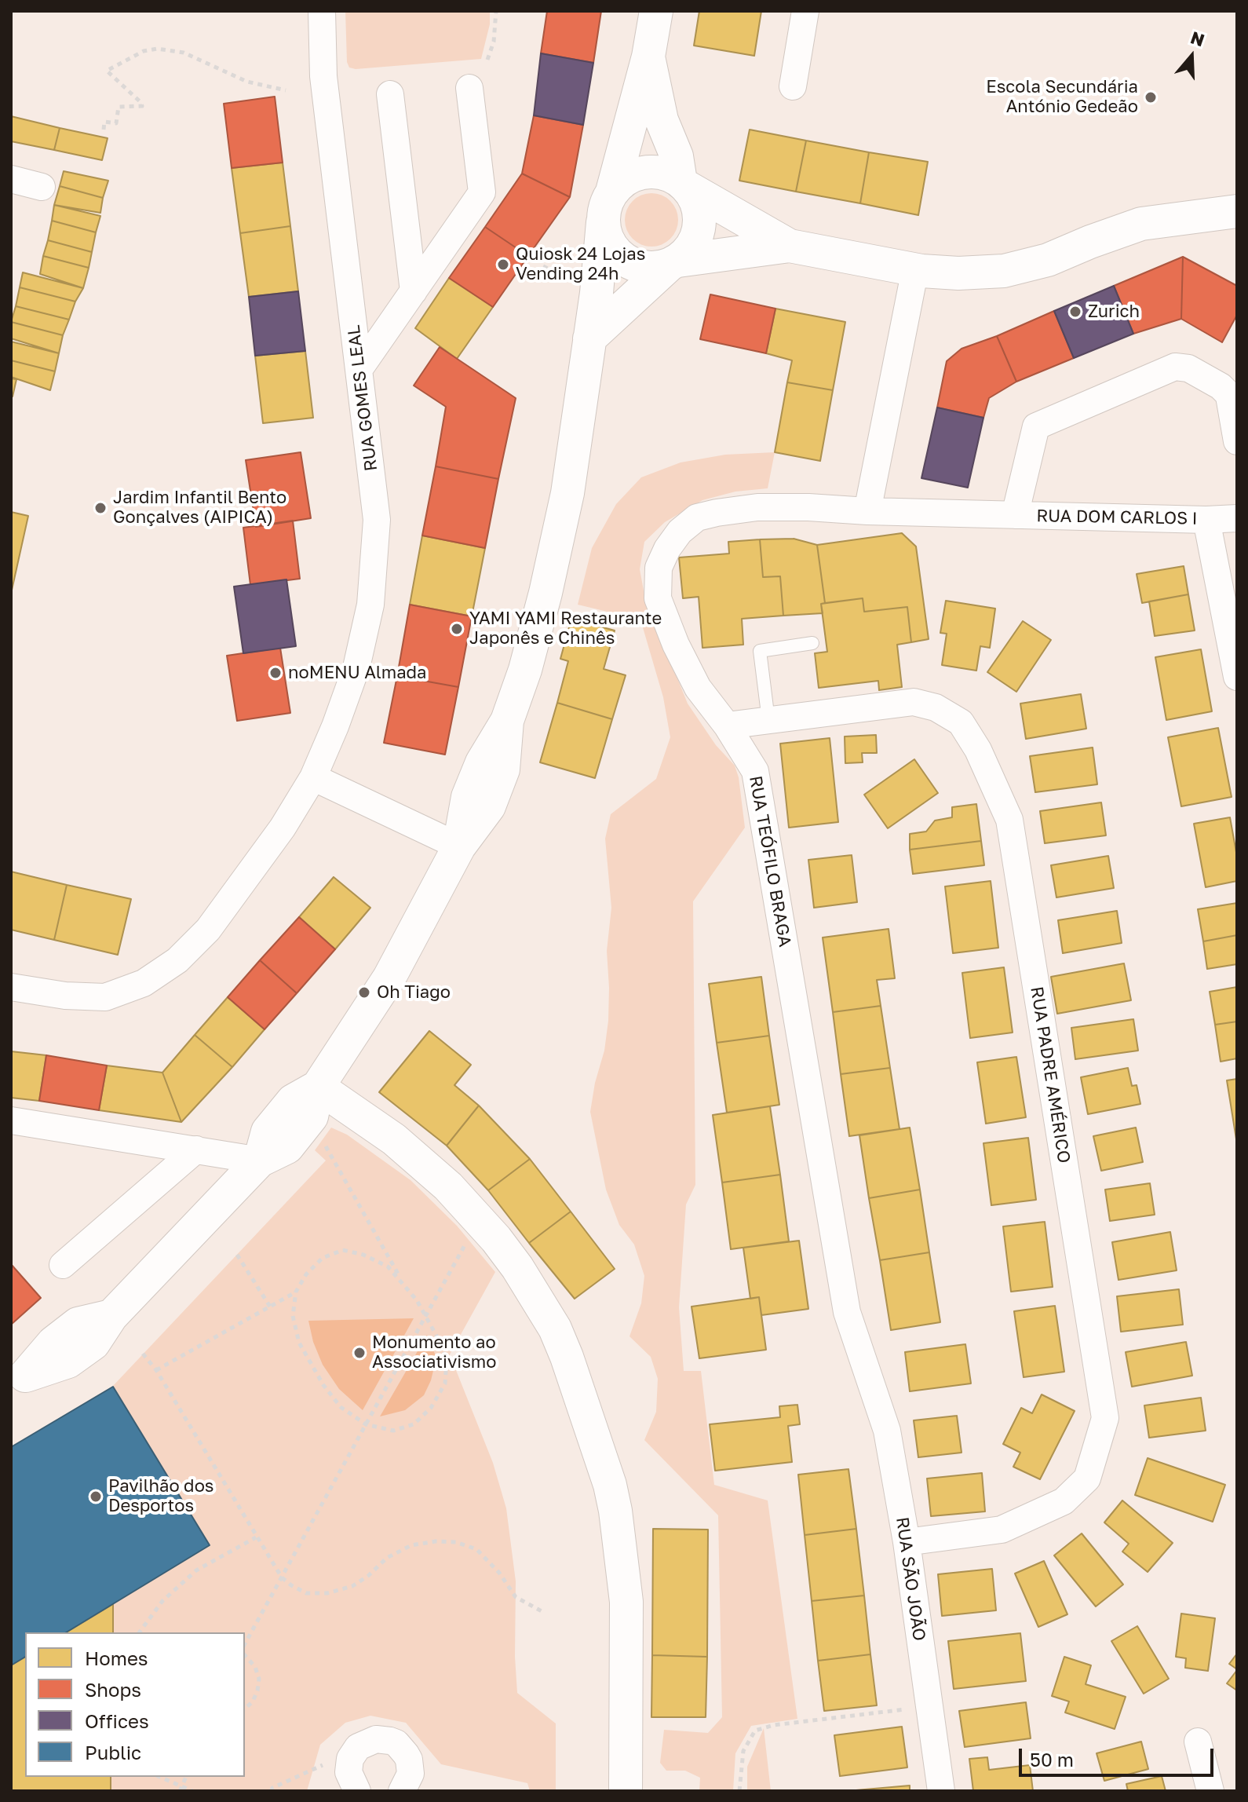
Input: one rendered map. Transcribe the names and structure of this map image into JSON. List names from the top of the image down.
{
  "streets": {
    "street": [
      "RUA GOMES LEAL",
      "RUA DOM CARLOS I",
      "RUA TEÓFILO BRAGA",
      "RUA PADRE AMÉRICO",
      "RUA SÃO JOÃO"
    ]
  },
  "crossings": [
    ["RUA DOM CARLOS I", "RUA TEÓFILO BRAGA"],
    ["RUA TEÓFILO BRAGA", "RUA PADRE AMÉRICO"],
    ["RUA TEÓFILO BRAGA", "RUA SÃO JOÃO"],
    ["RUA PADRE AMÉRICO", "RUA SÃO JOÃO"]
  ],
  "places": [
    "Escola Secundária António Gedeão",
    "Quiosk 24 Lojas Vending 24h",
    "Zurich",
    "Jardim Infantil Bento Gonçalves (AIPICA)",
    "YAMI YAMI Restaurante Japonês e Chinês",
    "noMENU Almada",
    "Oh Tiago",
    "Monumento ao Associativismo",
    "Pavilhão dos Desportos"
  ],
  "legend": [
    "Homes",
    "Shops",
    "Offices",
    "Public"
  ],
  "scale_bar": "50 m",
  "north": "top"
}
